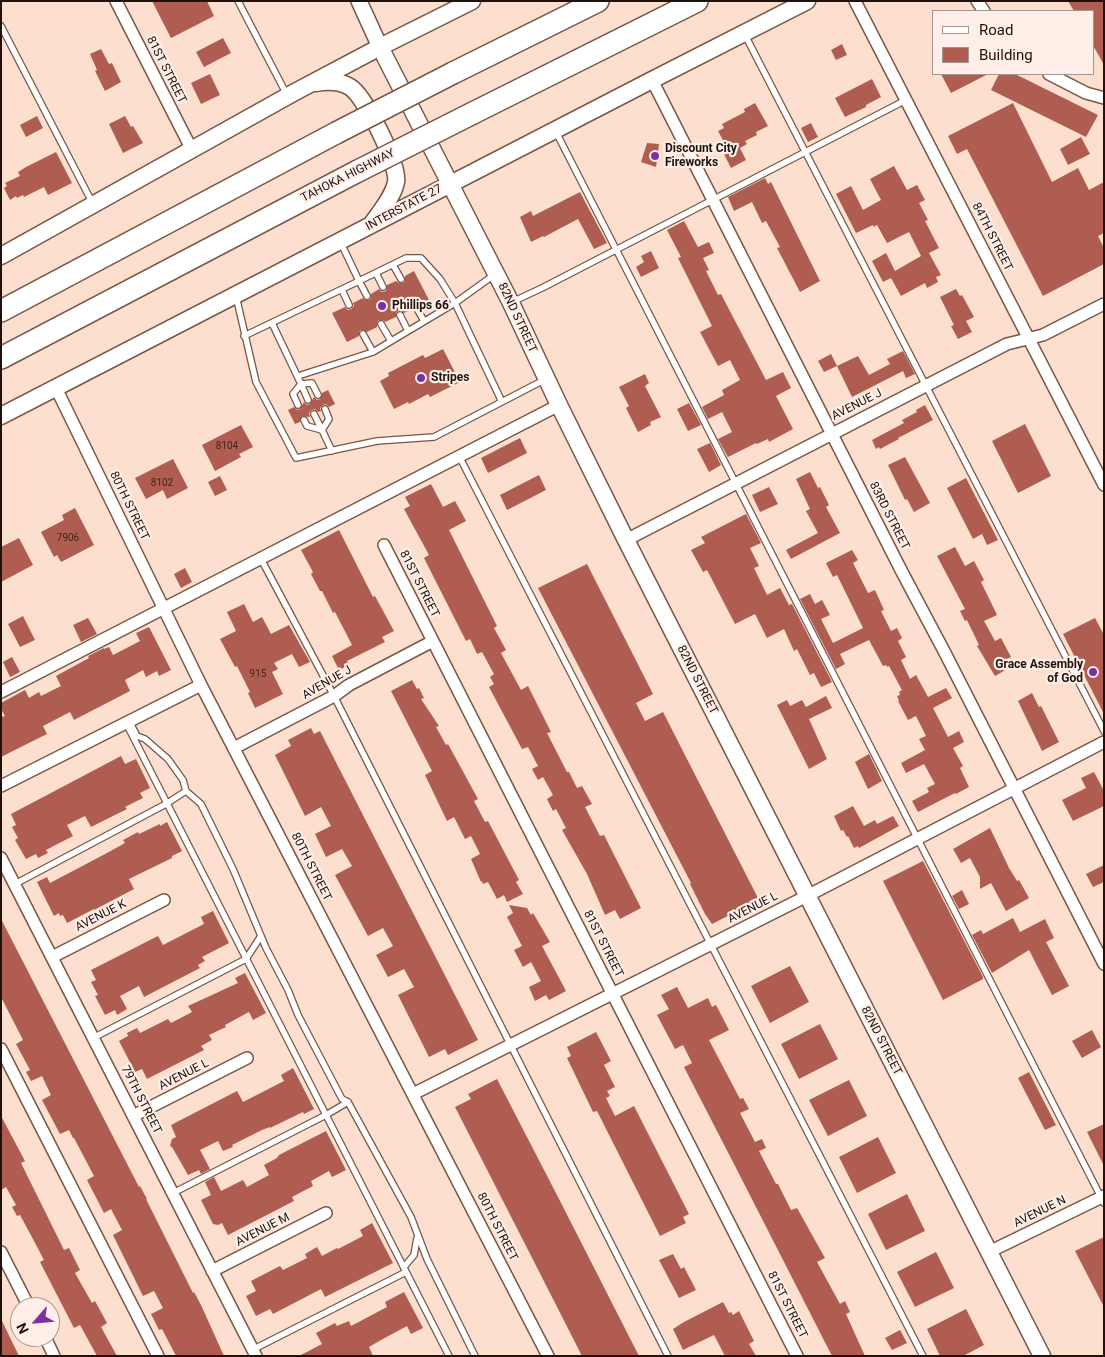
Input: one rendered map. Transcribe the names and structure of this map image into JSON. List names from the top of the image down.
{
  "streets": {
    "highway": ["TAHOKA HIGHWAY"],
    "main road": ["INTERSTATE 27", "82ND STREET"],
    "street": [
      "81ST STREET",
      "84TH STREET",
      "AVENUE J",
      "80TH STREET",
      "83RD STREET",
      "AVENUE L",
      "AVENUE K",
      "79TH STREET",
      "AVENUE N",
      "AVENUE M"
    ]
  },
  "crossings": [
    ["81ST STREET", "AVENUE J"],
    ["81ST STREET", "AVENUE L"],
    ["INTERSTATE 27", "82ND STREET"],
    ["INTERSTATE 27", "80TH STREET"],
    ["INTERSTATE 27", "83RD STREET"],
    ["84TH STREET", "AVENUE J"],
    ["82ND STREET", "AVENUE J"],
    ["82ND STREET", "AVENUE L"],
    ["82ND STREET", "AVENUE N"],
    ["AVENUE J", "80TH STREET"],
    ["AVENUE J", "83RD STREET"],
    ["80TH STREET", "AVENUE L"],
    ["83RD STREET", "AVENUE L"],
    ["AVENUE L", "79TH STREET"],
    ["AVENUE K", "79TH STREET"],
    ["79TH STREET", "AVENUE M"]
  ],
  "places": [
    "Discount City Fireworks",
    "Phillips 66",
    "Stripes",
    "Grace Assembly of God"
  ],
  "house_numbers": [
    "8104",
    "8102",
    "7906",
    "915"
  ],
  "legend": ["Road", "Building"],
  "north": "bottom left"
}
